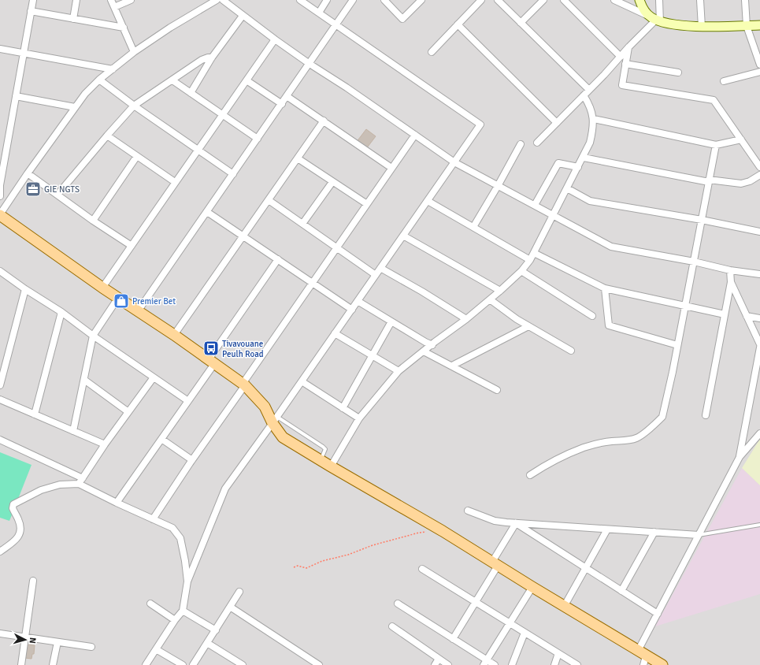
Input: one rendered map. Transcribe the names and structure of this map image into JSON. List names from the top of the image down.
{
  "places": {
    "office": ["GIE NGTS"],
    "shop": ["Premier Bet"],
    "bus stop": ["Tivavouane Peulh Road"]
  },
  "north": "right"
}
